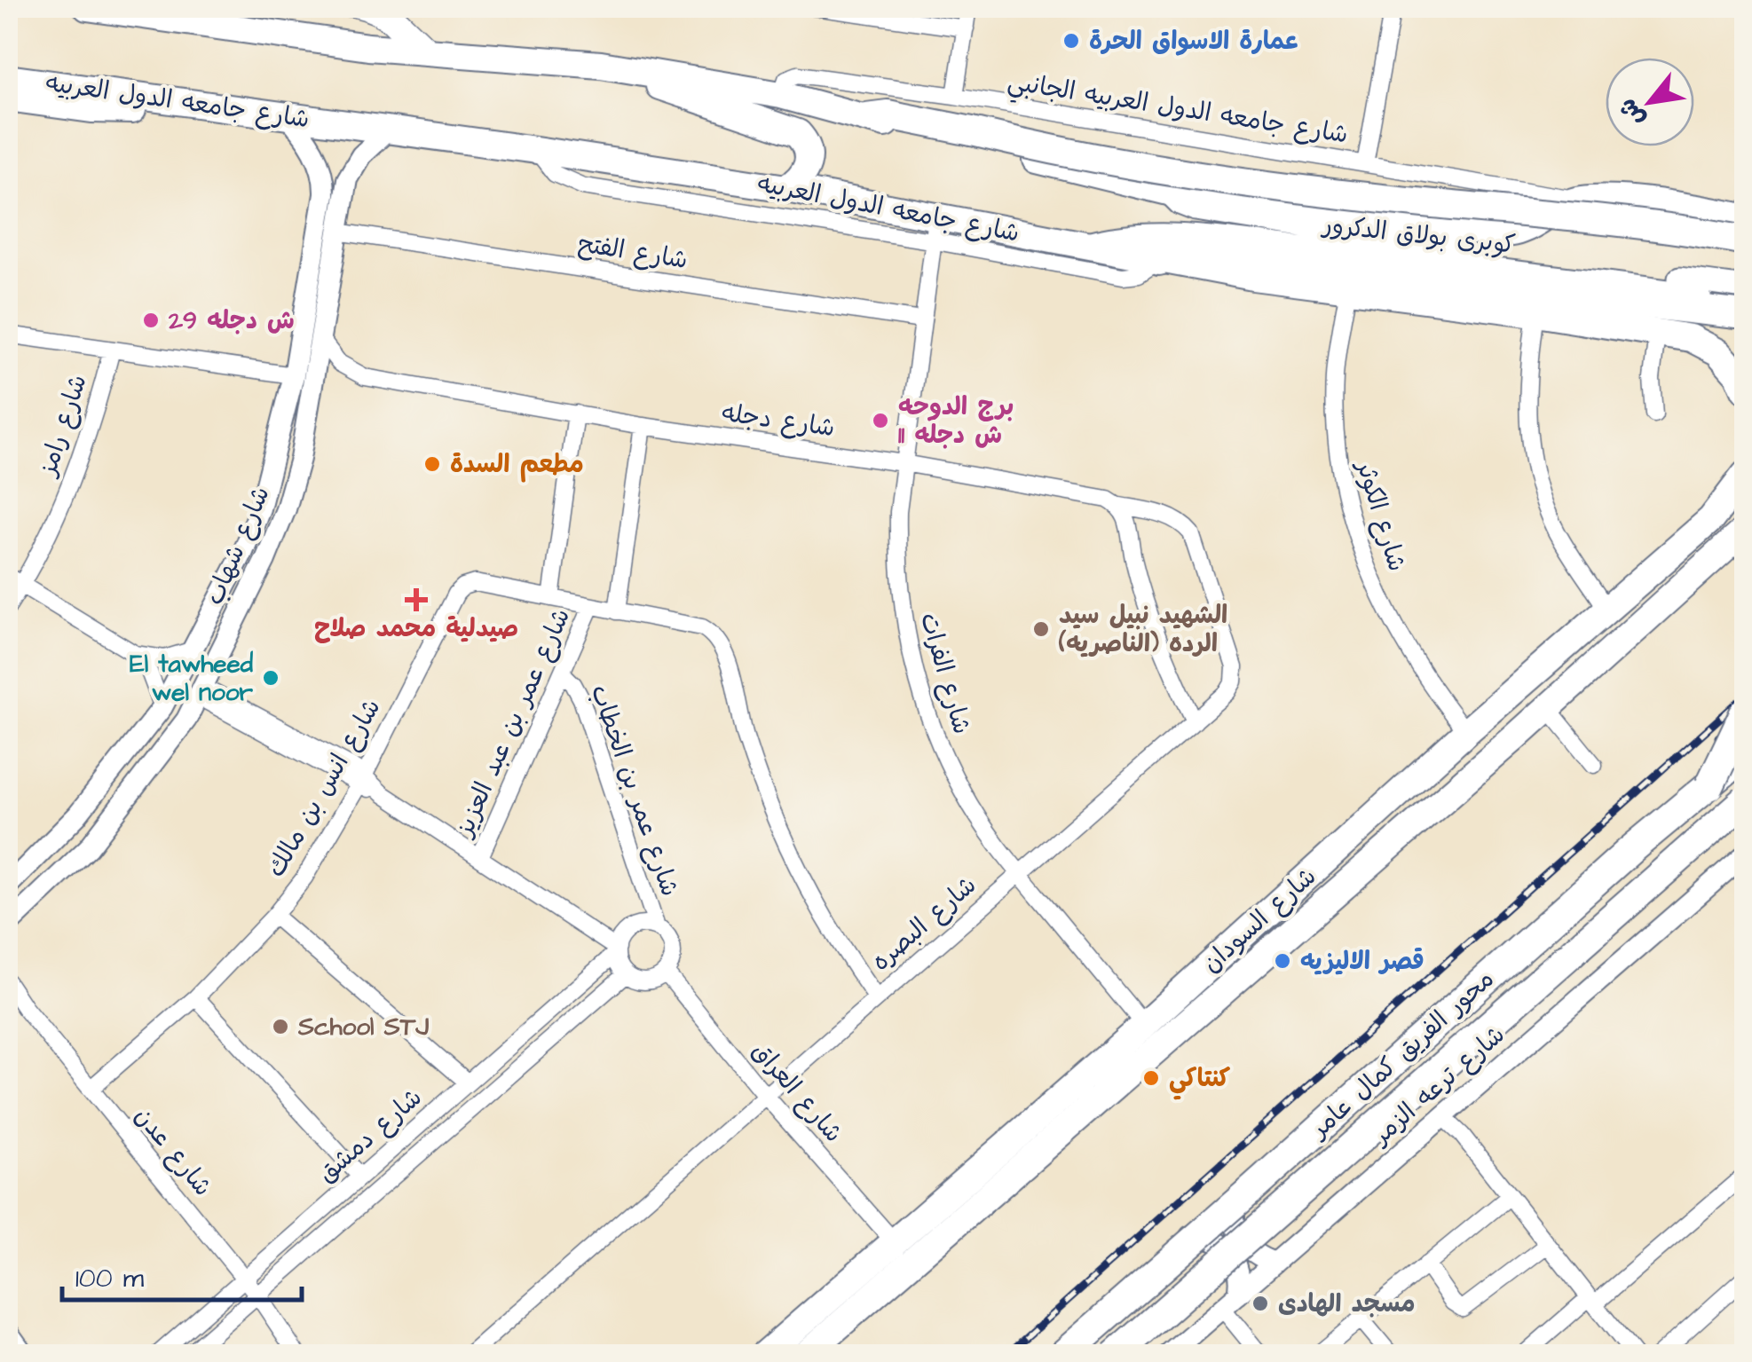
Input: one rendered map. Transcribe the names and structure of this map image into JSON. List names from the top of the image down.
{
  "streets": {
    "highway": ["محور الفريق كمال عامر"],
    "main road": ["شارع جامعه الدول العربيه", "كوبرى بولاق الدكرور", "شارع السودان"],
    "street": [
      "شارع جامعه الدول العربيه الجانبي",
      "شارع الفتح",
      "شارع دجله",
      "شارع رامز",
      "شارع الكوثر",
      "شارع شهاب",
      "شارع الفرات",
      "شارع عمر بن عبد العزيز",
      "شارع انس بن مالك",
      "شارع عمر بن الخطاب",
      "شارع البصره",
      "شارع ترعه الزمر",
      "شارع العراق",
      "شارع دمشق",
      "شارع عدن"
    ]
  },
  "crossings": [
    ["شارع جامعه الدول العربيه", "كوبرى بولاق الدكرور"],
    ["شارع جامعه الدول العربيه", "شارع الكوثر"],
    ["شارع جامعه الدول العربيه", "شارع شهاب"],
    ["شارع جامعه الدول العربيه", "شارع الفرات"],
    ["شارع الفتح", "شارع شهاب"],
    ["شارع الفتح", "شارع الفرات"],
    ["شارع دجله", "شارع شهاب"],
    ["شارع دجله", "شارع الفرات"],
    ["شارع دجله", "شارع البصره"],
    ["شارع الكوثر", "شارع السودان"],
    ["شارع الفرات", "شارع السودان"],
    ["شارع الفرات", "شارع البصره"],
    ["شارع عمر بن عبد العزيز", "شارع انس بن مالك"],
    ["شارع عمر بن عبد العزيز", "شارع عمر بن الخطاب"],
    ["شارع انس بن مالك", "شارع البصره"],
    ["شارع انس بن مالك", "شارع عدن"],
    ["شارع عمر بن الخطاب", "شارع العراق"],
    ["شارع عمر بن الخطاب", "شارع دمشق"],
    ["شارع السودان", "شارع العراق"],
    ["شارع البصره", "شارع العراق"],
    ["شارع العراق", "شارع دمشق"],
    ["شارع دمشق", "شارع عدن"]
  ],
  "places": {
    "other": [
      "عمارة الاسواق الحرة",
      "29 ش دجله",
      "برج الدوحه 11 ش دجله",
      "مطعم السدة",
      "الشهيد نبيل سيد الرده (الناصريه)",
      "El tawheed wel noor",
      "قصر الاليزيه",
      "School STJ",
      "كنتاكي",
      "مسجد الهادى"
    ],
    "health": ["صيدلية محمد صلاح"]
  },
  "scale_bar": "100 m",
  "north": "bottom left"
}
